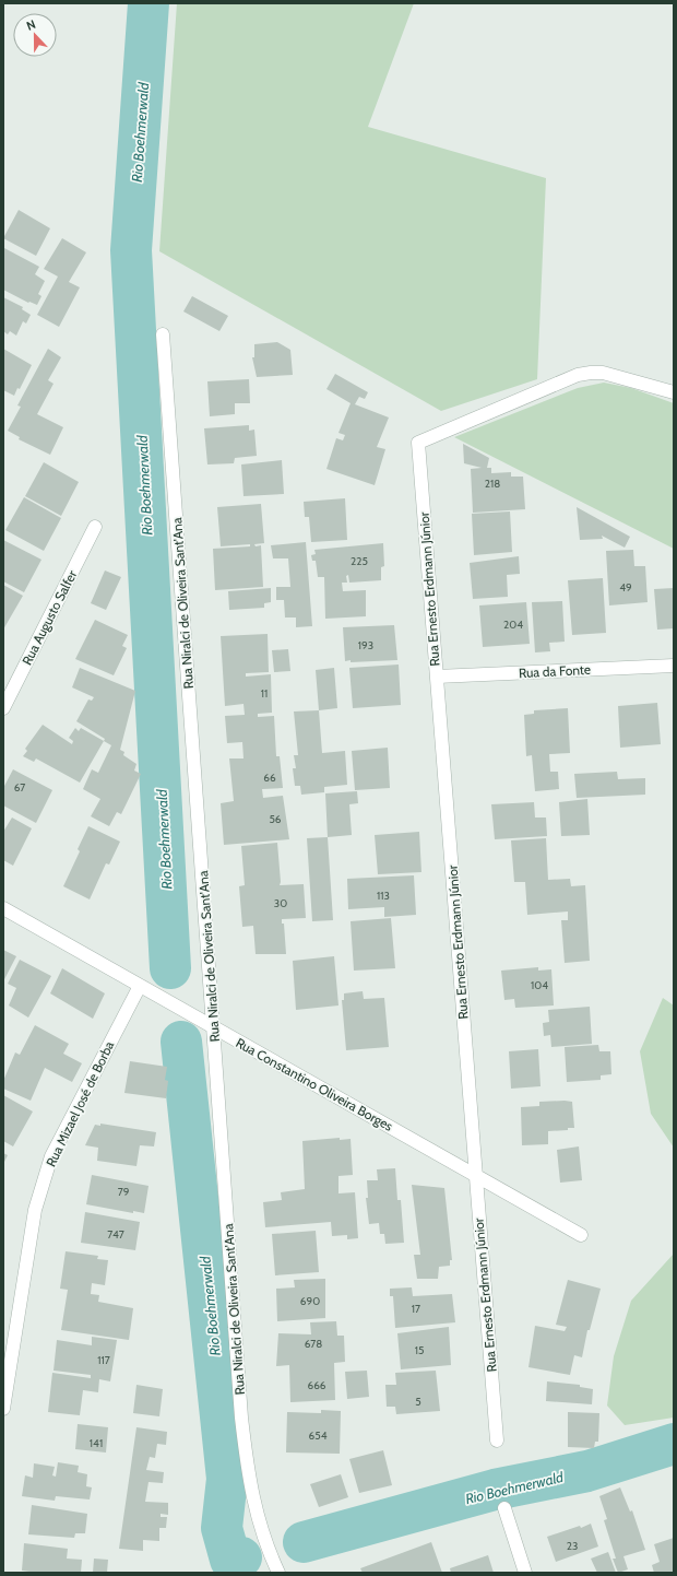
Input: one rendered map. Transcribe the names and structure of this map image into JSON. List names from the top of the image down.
{
  "streets": {
    "street": [
      "Rua Ernesto Erdmann Júnior",
      "Rua Niralci de Oliveira Sant'Ana",
      "Rua Augusto Salfer",
      "Rua da Fonte",
      "Rua Constantino Oliveira Borges",
      "Rua Mizael José de Borba"
    ]
  },
  "crossings": [
    ["Rua Ernesto Erdmann Júnior", "Rua da Fonte"],
    ["Rua Ernesto Erdmann Júnior", "Rua Constantino Oliveira Borges"],
    ["Rua Niralci de Oliveira Sant'Ana", "Rua Constantino Oliveira Borges"],
    ["Rua Constantino Oliveira Borges", "Rua Mizael José de Borba"]
  ],
  "water": ["Rio Boehmerwald"],
  "house_numbers": [
    "218",
    "225",
    "49",
    "204",
    "193",
    "11",
    "66",
    "67",
    "56",
    "113",
    "30",
    "104",
    "79",
    "747",
    "690",
    "17",
    "678",
    "15",
    "117",
    "666",
    "5",
    "654",
    "141",
    "23"
  ],
  "north": "top"
}
